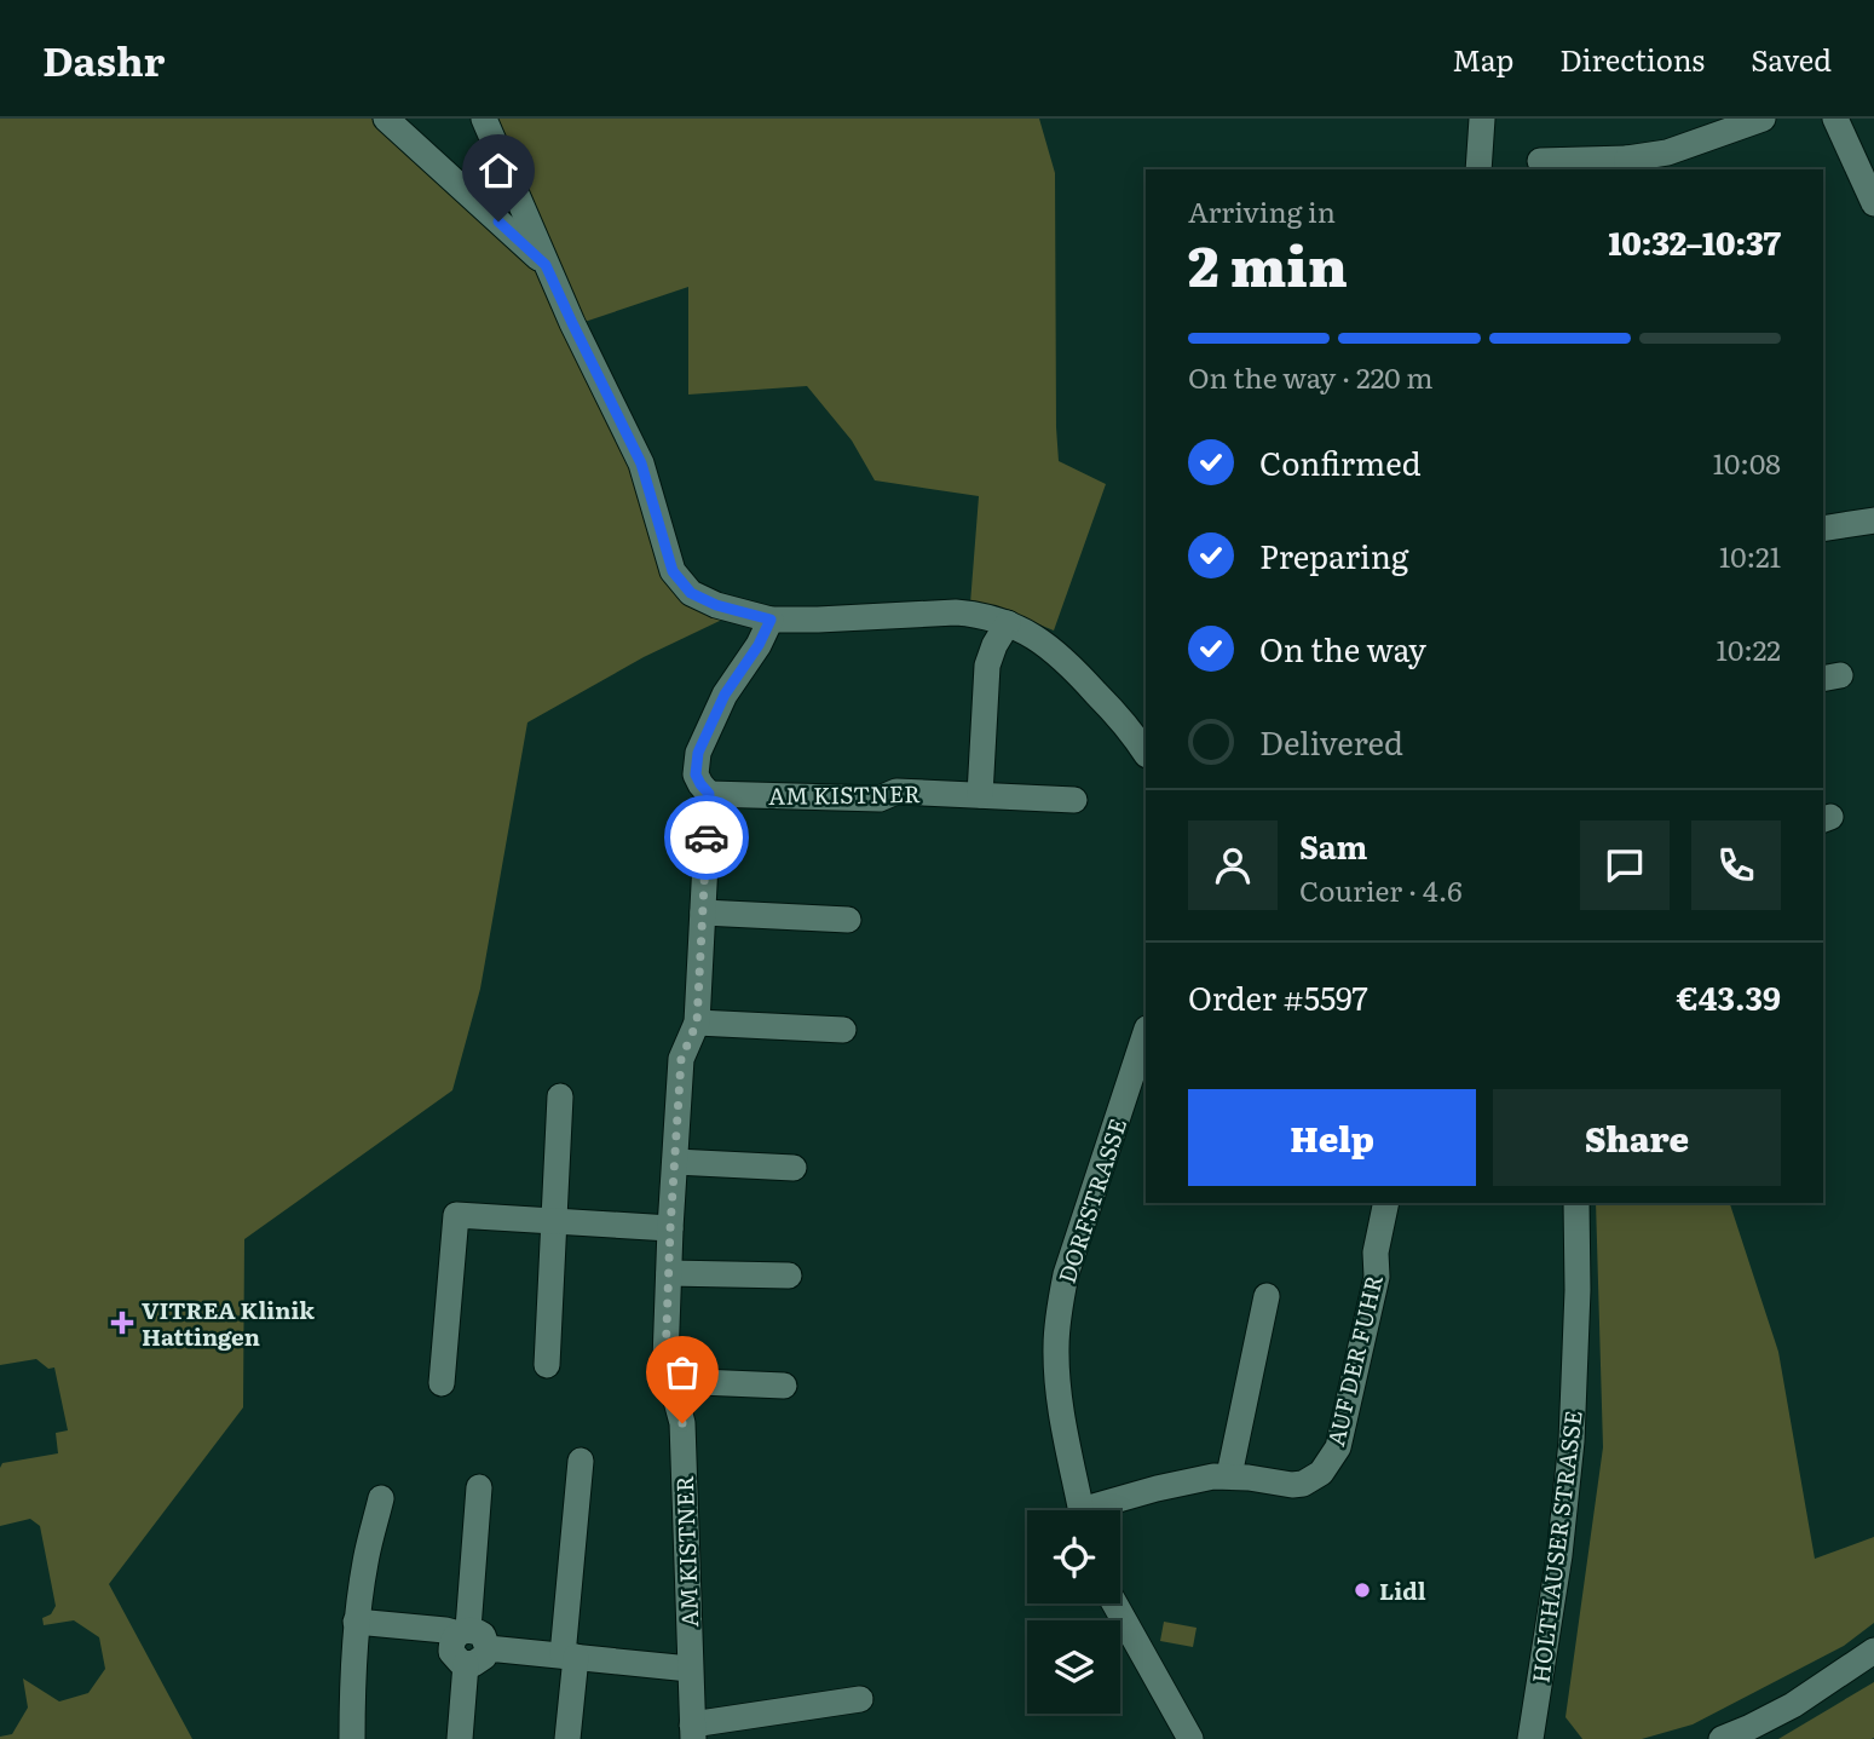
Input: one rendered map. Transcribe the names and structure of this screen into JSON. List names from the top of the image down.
{
  "streets": {
    "street": [
      "AM KISTNER",
      "DORFSTRASSE",
      "AUF DER FUHR",
      "HOLTHAUSER STRASSE"
    ]
  },
  "places": {
    "health": ["VITREA Klinik Hattingen"],
    "other": ["Lidl"]
  },
  "page": {
    "header": "Dashr",
    "nav": ["Map", "Directions", "Saved"],
    "heading": ["2 min", "Arriving in", "10:32–10:37"],
    "panel": [
      "Sam",
      "Courier · 4.6",
      "Order #5597",
      "€43.39"
    ],
    "bar": "On the way · 220 m",
    "list": [
      ["Confirmed", "10:08"],
      ["Preparing", "10:21"],
      ["On the way", "10:22"],
      "Delivered"
    ],
    "buttons": ["Help", "Share"]
  }
}
